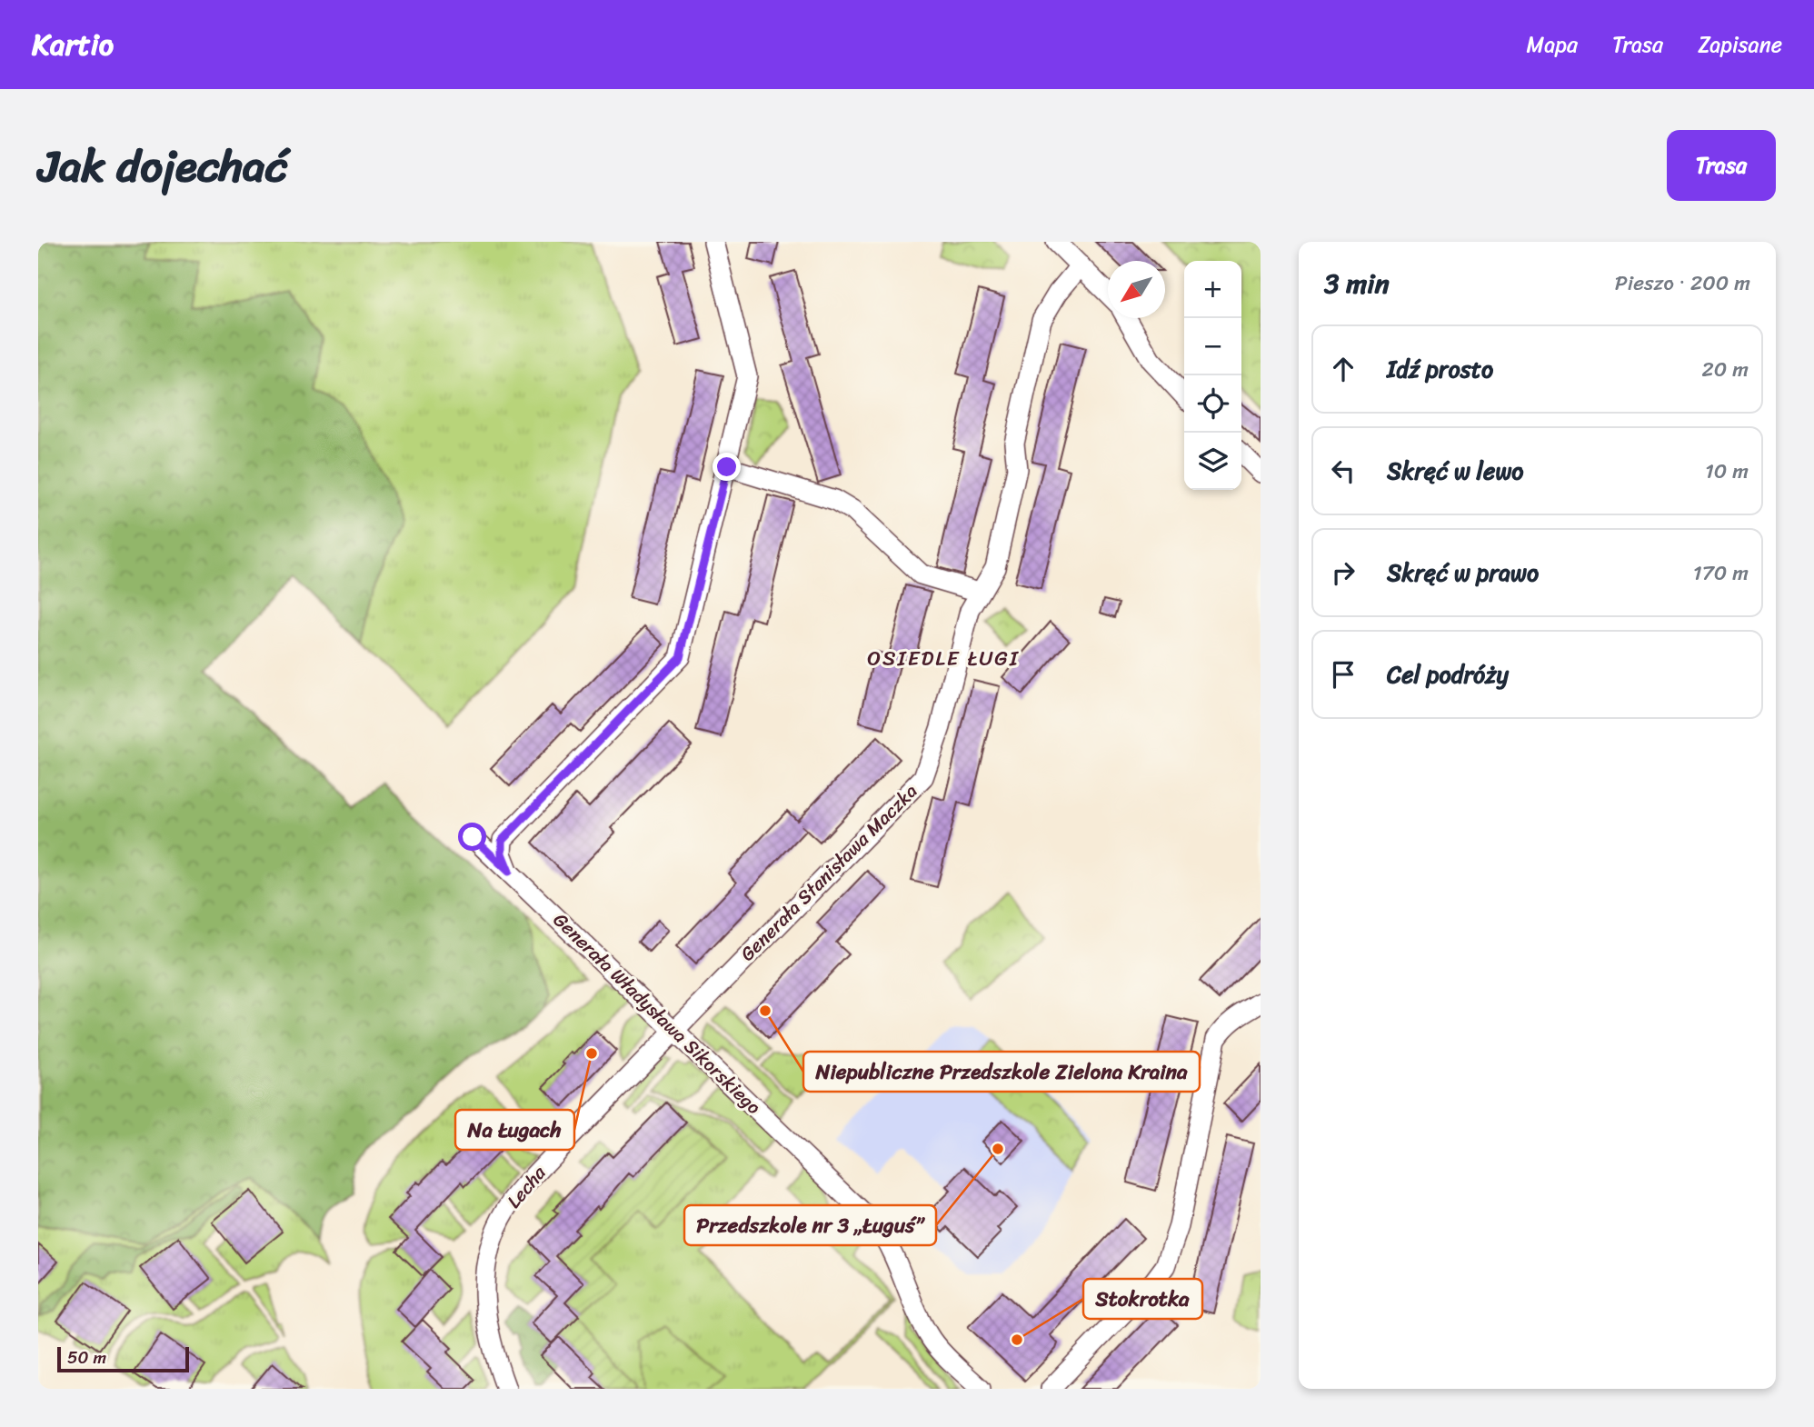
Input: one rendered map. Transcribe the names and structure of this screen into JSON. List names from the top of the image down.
{
  "streets": {
    "street": ["Generała Stanisława Maczka", "Generała Władysława Sikorskiego", "Lecha"]
  },
  "crossings": [
    ["Generała Stanisława Maczka", "Generała Władysława Sikorskiego"],
    ["Generała Stanisława Maczka", "Lecha"],
    ["Generała Władysława Sikorskiego", "Lecha"]
  ],
  "districts": ["OSIEDLE ŁUGI"],
  "places": [
    "Niepubliczne Przedszkole Zielona Kraina",
    "Na Ługach",
    "Przedszkole nr 3 „Ługuś”",
    "Stokrotka"
  ],
  "scale_bar": "50 m",
  "north": "bottom left",
  "page": {
    "header": "Kartio",
    "nav": ["Mapa", "Trasa", "Zapisane"],
    "title": "Jak dojechać",
    "buttons": "Trasa",
    "heading": ["3 min", "Pieszo · 200 m"],
    "map_buttons": ["+", "−"],
    "list": [
      ["Idź prosto", "20 m"],
      ["Skręć w lewo", "10 m"],
      ["Skręć w prawo", "170 m"],
      "Cel podróży"
    ],
    "scale": "50 m"
  }
}
